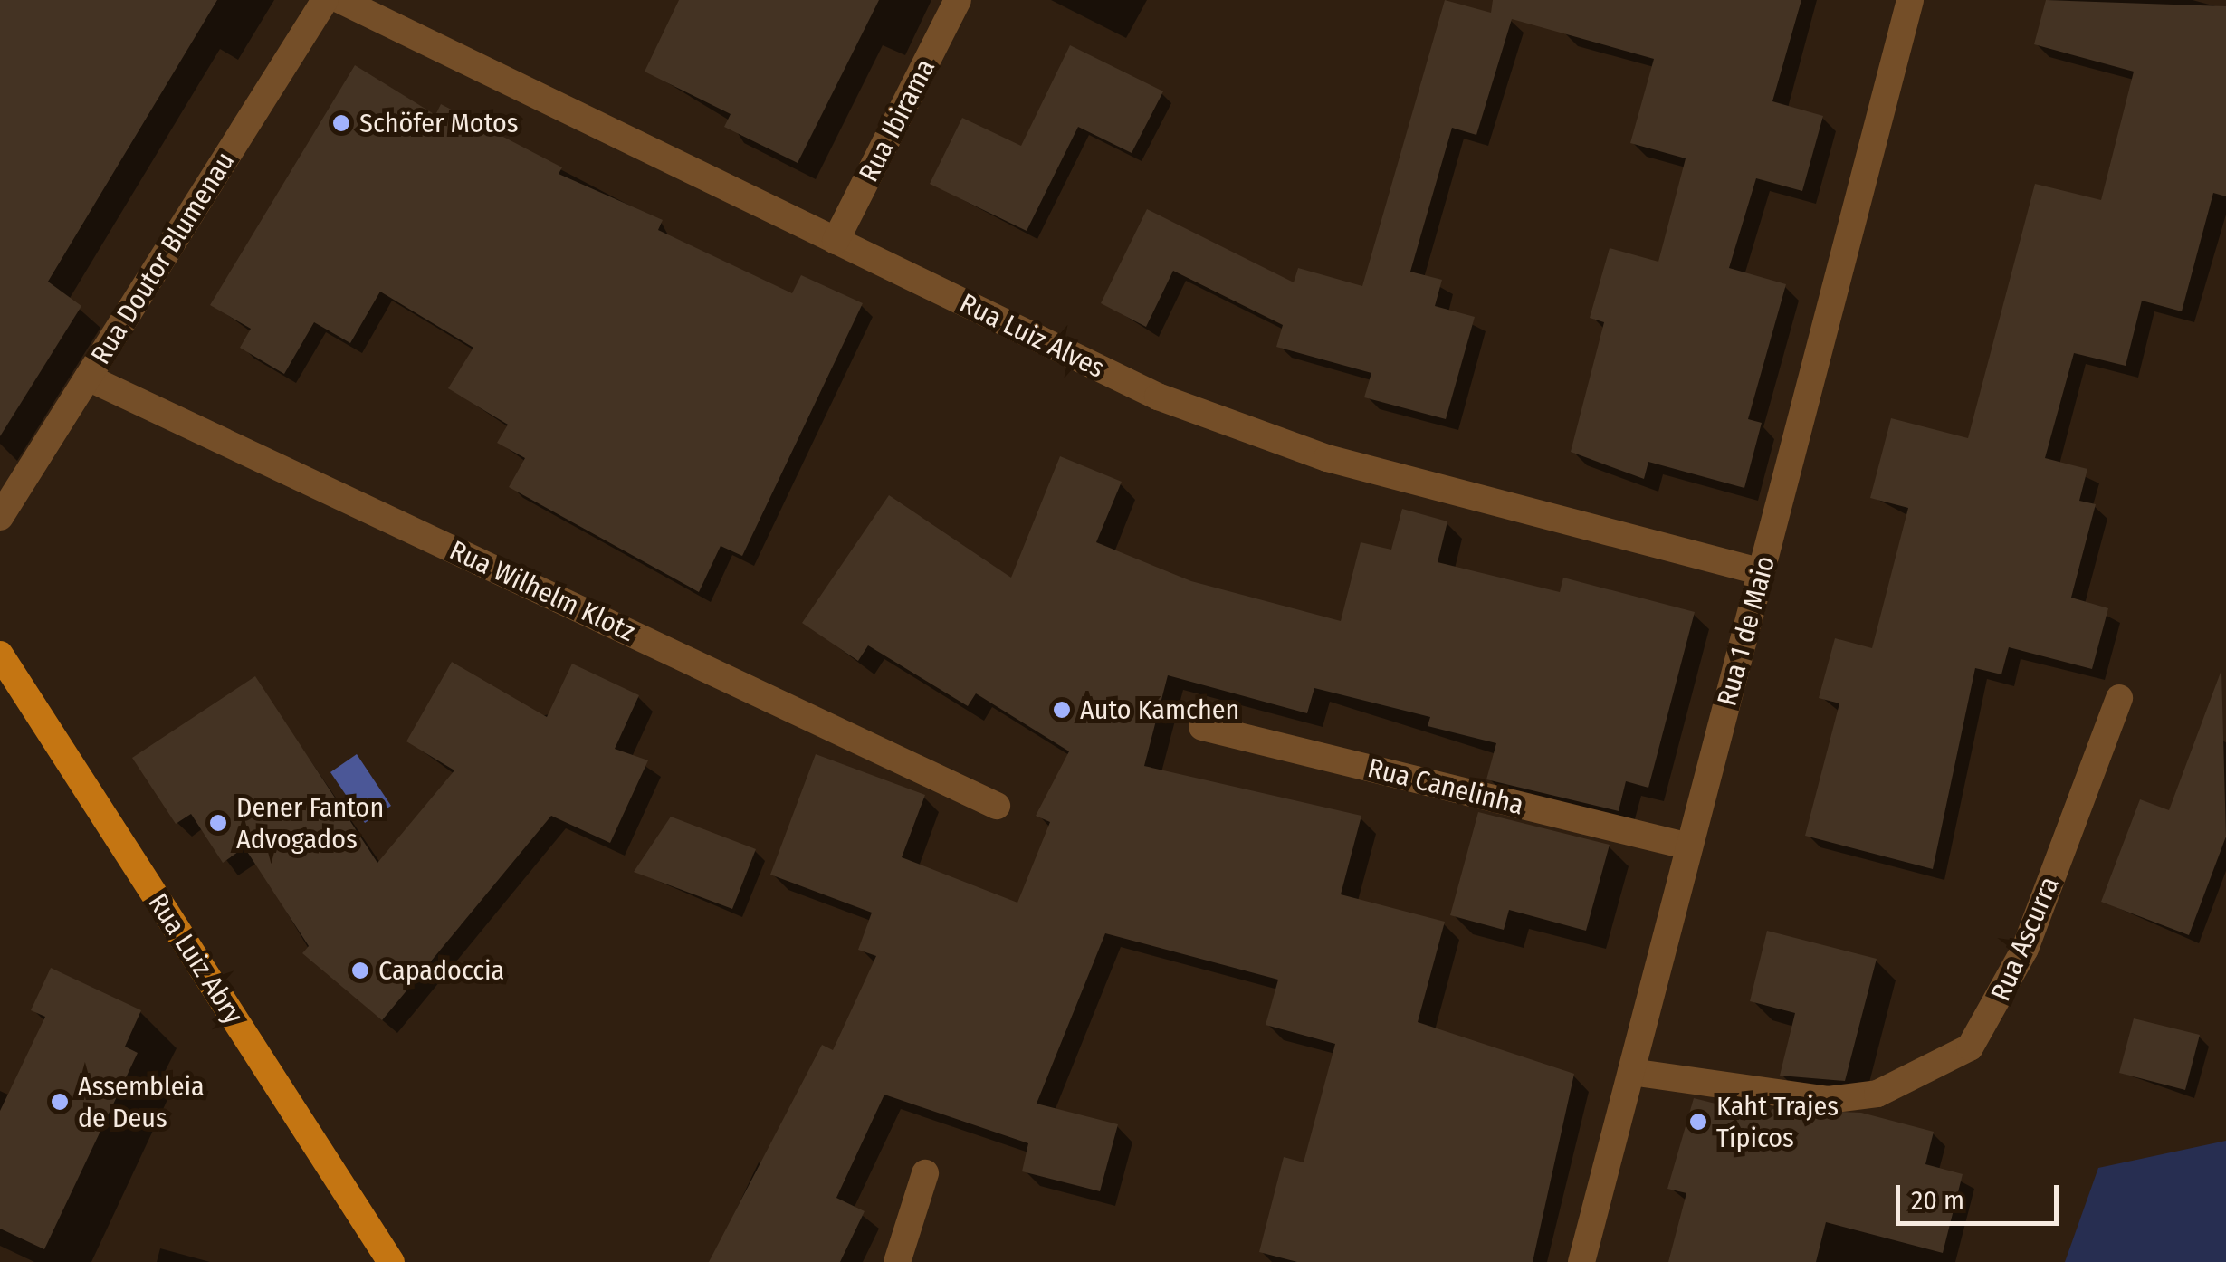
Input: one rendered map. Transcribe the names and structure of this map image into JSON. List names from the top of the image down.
{
  "streets": {
    "main road": ["Rua Luiz Abry"],
    "street": [
      "Rua Ibirama",
      "Rua Doutor Blumenau",
      "Rua Luiz Alves",
      "Rua Wilhelm Klotz",
      "Rua 1 de Maio",
      "Rua Canelinha",
      "Rua Ascurra"
    ]
  },
  "crossings": [
    ["Rua Ibirama", "Rua Luiz Alves"],
    ["Rua Doutor Blumenau", "Rua Wilhelm Klotz"],
    ["Rua Luiz Alves", "Rua 1 de Maio"],
    ["Rua 1 de Maio", "Rua Canelinha"],
    ["Rua 1 de Maio", "Rua Ascurra"]
  ],
  "places": [
    "Schöfer Motos",
    "Auto Kamchen",
    "Dener Fanton Advogados",
    "Capadoccia",
    "Assembleia de Deus",
    "Kaht Trajes Típicos"
  ],
  "scale_bar": "20 m"
}
